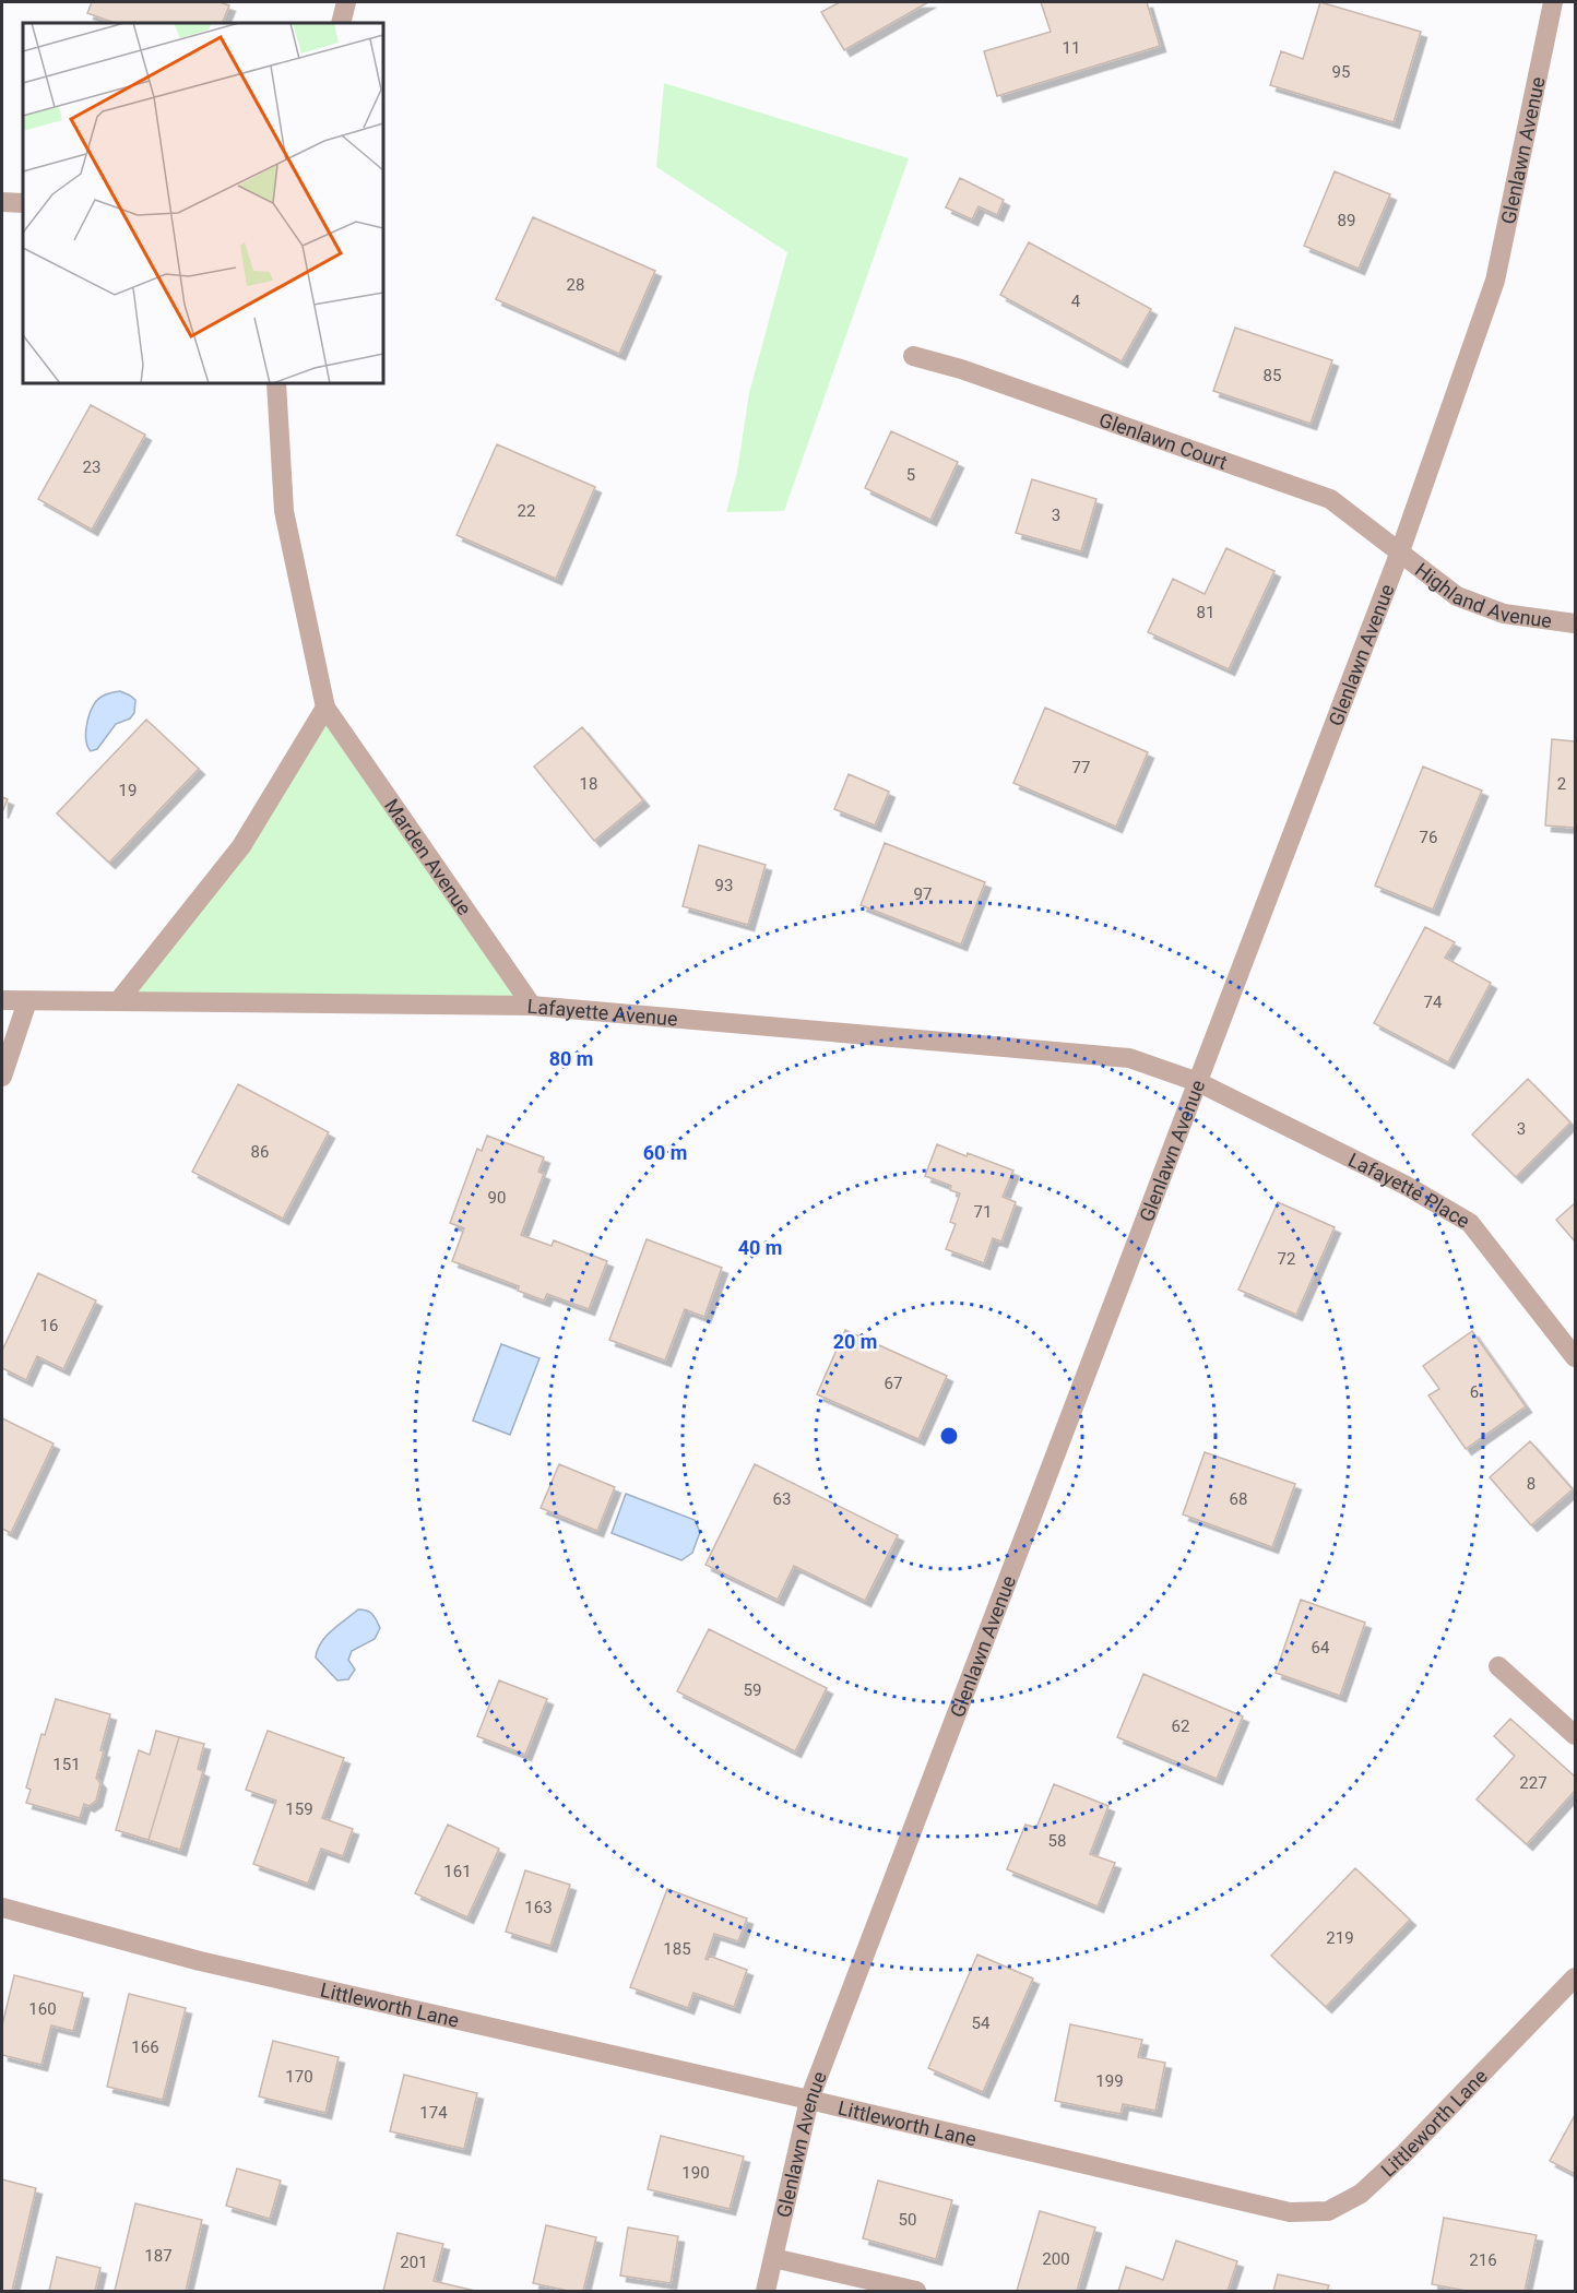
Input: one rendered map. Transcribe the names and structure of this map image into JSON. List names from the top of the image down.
{
  "streets": {
    "street": [
      "Glenlawn Avenue",
      "Glenlawn Court",
      "Highland Avenue",
      "Marden Avenue",
      "Lafayette Avenue",
      "Lafayette Place",
      "Littleworth Lane"
    ]
  },
  "crossings": [
    ["Glenlawn Avenue", "Glenlawn Court"],
    ["Glenlawn Avenue", "Highland Avenue"],
    ["Glenlawn Avenue", "Lafayette Avenue"],
    ["Glenlawn Avenue", "Lafayette Place"],
    ["Glenlawn Avenue", "Littleworth Lane"],
    ["Glenlawn Court", "Highland Avenue"],
    ["Marden Avenue", "Lafayette Avenue"],
    ["Lafayette Avenue", "Lafayette Place"]
  ],
  "house_numbers": [
    "11",
    "95",
    "89",
    "28",
    "4",
    "85",
    "23",
    "5",
    "22",
    "3",
    "81",
    "77",
    "18",
    "2",
    "19",
    "76",
    "93",
    "97",
    "74",
    "3",
    "86",
    "90",
    "71",
    "72",
    "16",
    "67",
    "6",
    "8",
    "63",
    "68",
    "64",
    "59",
    "62",
    "151",
    "227",
    "159",
    "58",
    "161",
    "163",
    "219",
    "185",
    "160",
    "54",
    "166",
    "170",
    "199",
    "174",
    "190",
    "50",
    "187",
    "200",
    "216",
    "201"
  ],
  "rings": [
    "80 m",
    "60 m",
    "40 m",
    "20 m"
  ]
}
